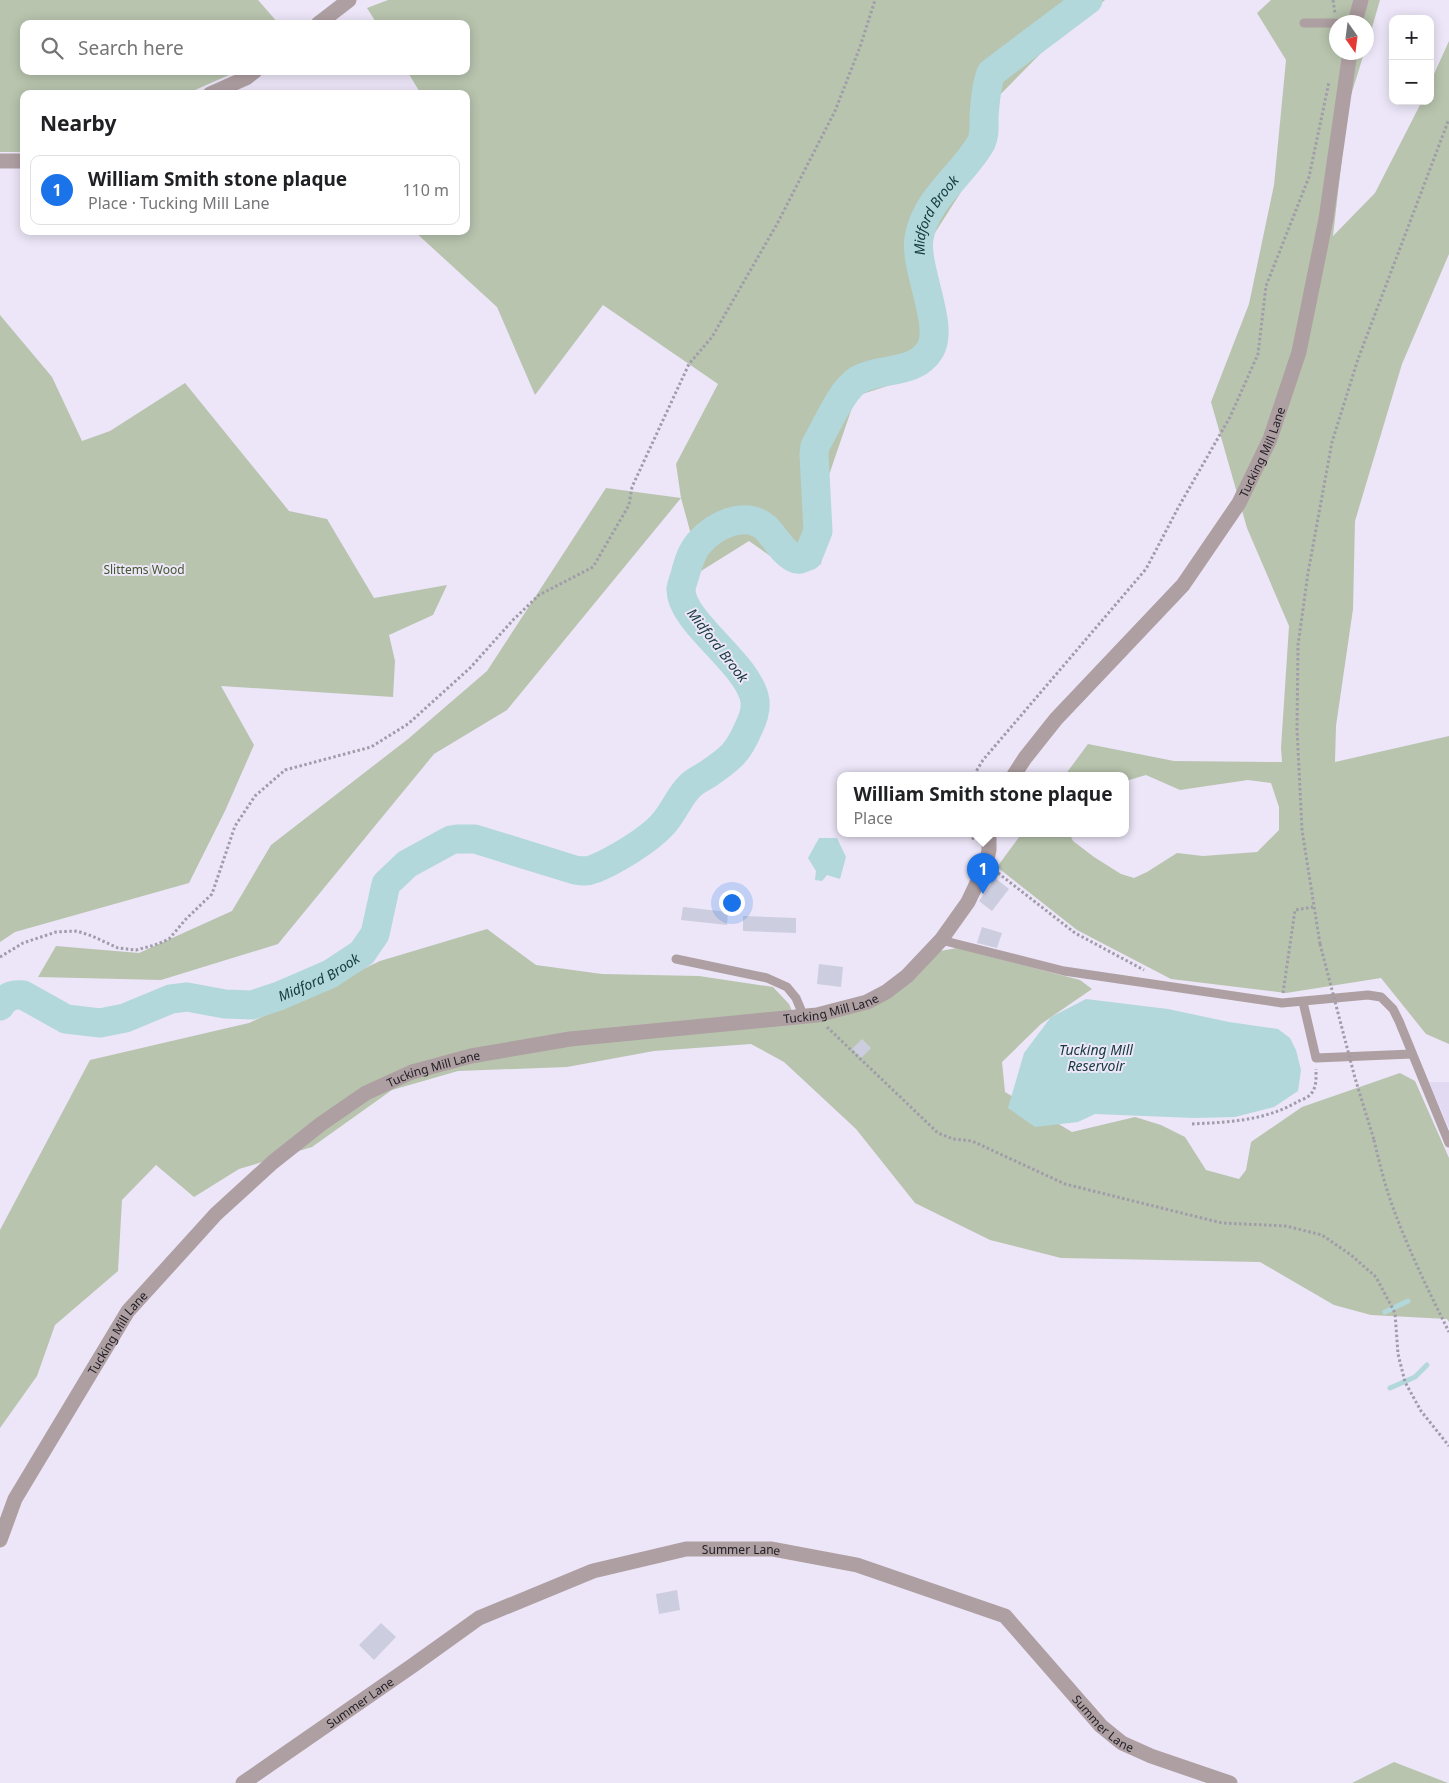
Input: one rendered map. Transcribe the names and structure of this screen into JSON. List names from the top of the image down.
{
  "streets": {
    "street": ["Tucking Mill Lane", "Summer Lane"]
  },
  "water": ["Midford Brook", "Tucking Mill Reservoir"],
  "parks": ["Slittems Wood"],
  "north": "bottom",
  "page": {
    "map_buttons": ["+", "−"],
    "search": "Search here",
    "heading": "Nearby",
    "list": [
      {
        "mark": "1",
        "name": "William Smith stone plaque",
        "note": "Place · Tucking Mill Lane",
        "value": "110 m"
      }
    ],
    "popup": ["William Smith stone plaque", "Place"],
    "pins": "1"
  }
}
